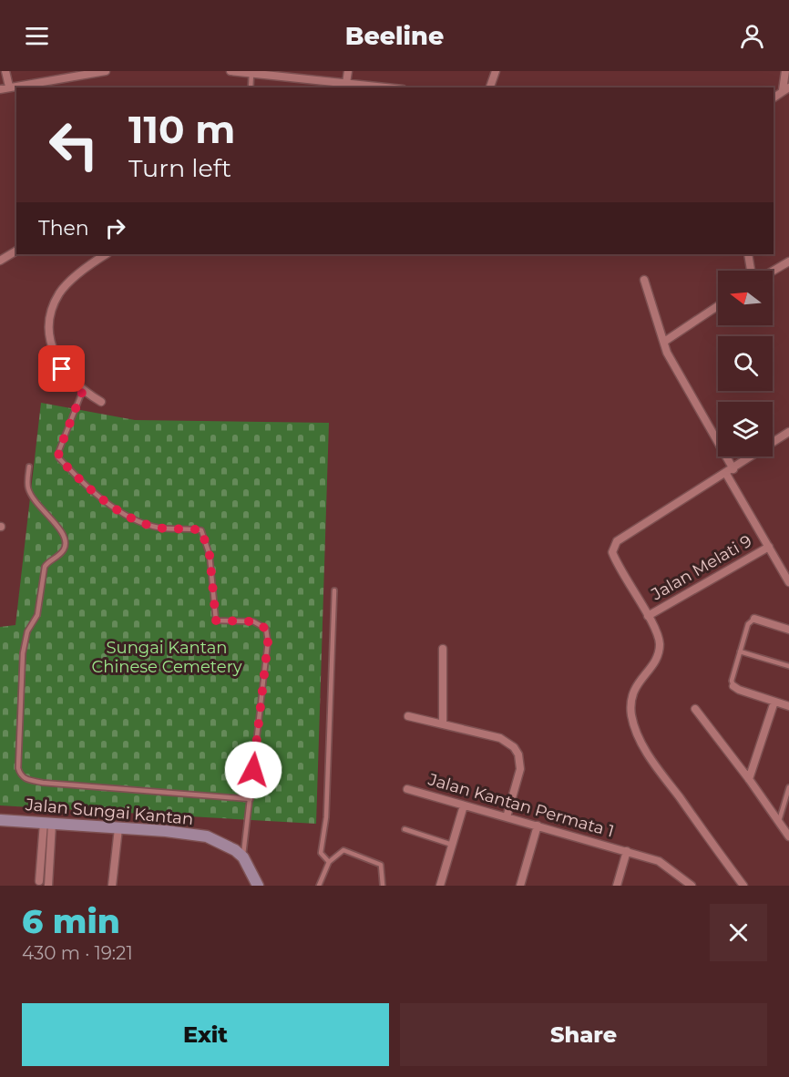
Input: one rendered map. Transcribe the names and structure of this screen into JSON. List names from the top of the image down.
{
  "streets": {
    "main road": ["Jalan Sungai Kantan"],
    "street": ["Jalan Melati 9", "Jalan Kantan Permata 1"]
  },
  "parks": ["Sungai Kantan Chinese Cemetery"],
  "north": "left",
  "page": {
    "header": "Beeline",
    "turn": ["110 m", "Turn left"],
    "then": "Then",
    "heading": ["6 min", "430 m · 19:21"],
    "buttons": ["Exit", "Share"]
  }
}
